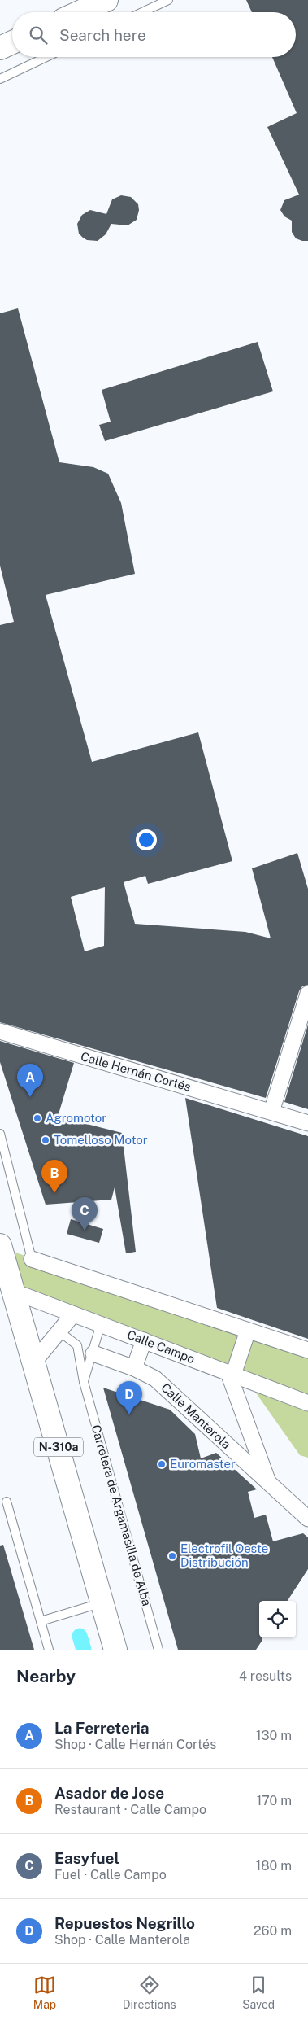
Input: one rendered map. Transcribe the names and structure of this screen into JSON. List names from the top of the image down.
{
  "streets": {
    "highway": ["N-310a"],
    "street": ["Calle Hernán Cortés", "Calle Campo", "Calle Manterola"],
    "lane": ["Carretera de Argamasilla de Alba"]
  },
  "crossings": [
    ["Calle Campo", "Calle Manterola"],
    ["Calle Campo", "N-310a"]
  ],
  "places": [
    "Agromotor",
    "Tomelloso Motor",
    "Euromaster",
    "Electrofil Oeste Distribución"
  ],
  "page": {
    "search": "Search here",
    "pins": [
      "A",
      "B",
      "C",
      "D"
    ],
    "heading": ["Nearby", "4 results"],
    "list": [
      {
        "mark": "A",
        "name": "La Ferreteria",
        "note": "Shop · Calle Hernán Cortés",
        "value": "130 m"
      },
      {
        "mark": "B",
        "name": "Asador de Jose",
        "note": "Restaurant · Calle Campo",
        "value": "170 m"
      },
      {
        "mark": "C",
        "name": "Easyfuel",
        "note": "Fuel · Calle Campo",
        "value": "180 m"
      },
      {
        "mark": "D",
        "name": "Repuestos Negrillo",
        "note": "Shop · Calle Manterola",
        "value": "260 m"
      }
    ],
    "nav": ["Map", "Directions", "Saved"]
  }
}
